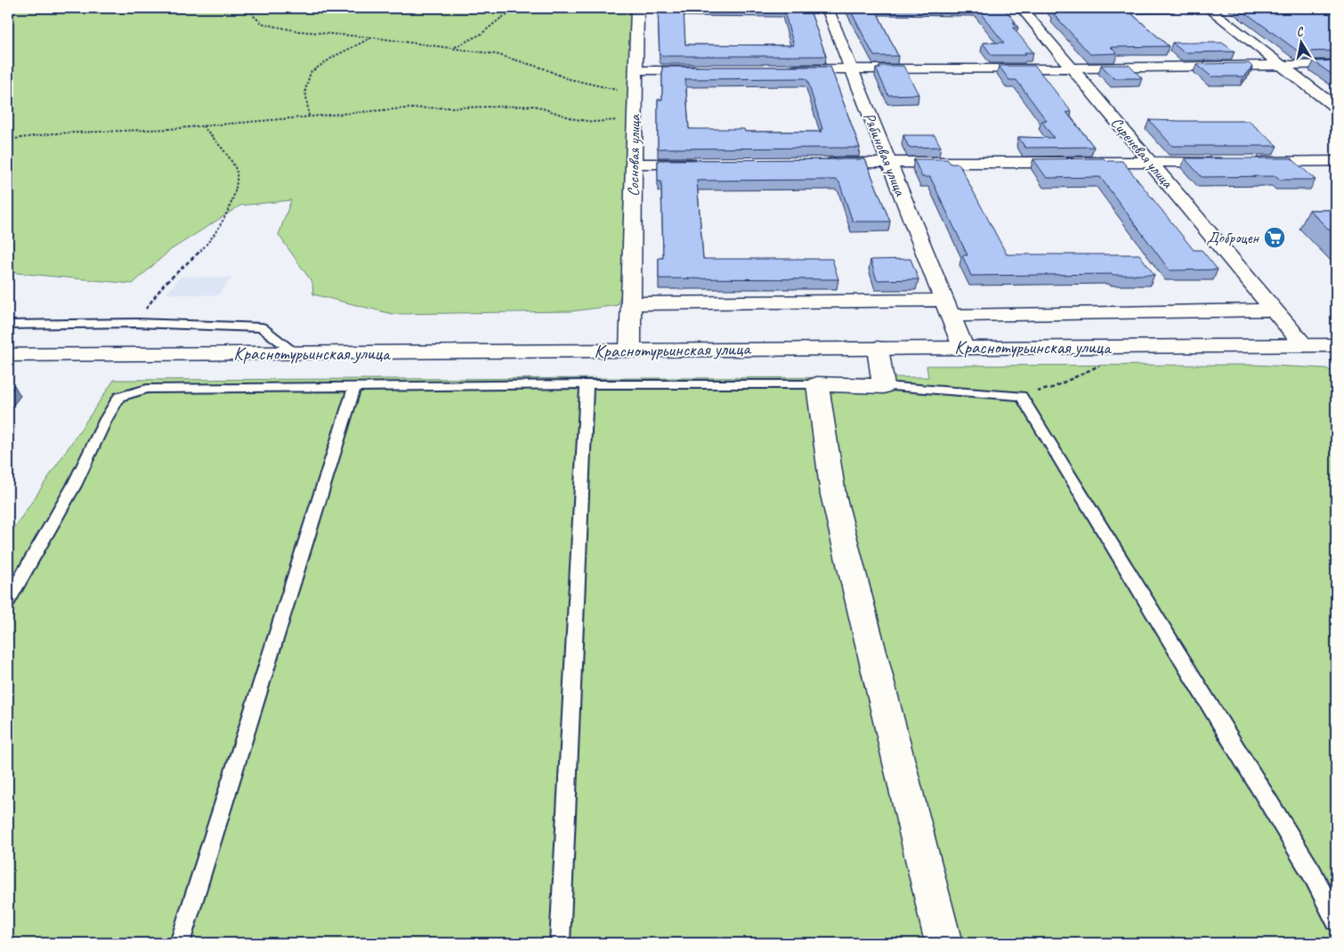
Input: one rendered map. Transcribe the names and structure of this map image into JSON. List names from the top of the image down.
{
  "streets": {
    "street": [
      "Сиреневая улица",
      "Рябиновая улица",
      "Сосновая улица",
      "Краснотурьинская улица"
    ]
  },
  "crossings": [
    ["Сиреневая улица", "Краснотурьинская улица"],
    ["Рябиновая улица", "Краснотурьинская улица"],
    ["Сосновая улица", "Краснотурьинская улица"]
  ],
  "places": {
    "supermarket": ["Доброцен"]
  },
  "north": "top"
}
